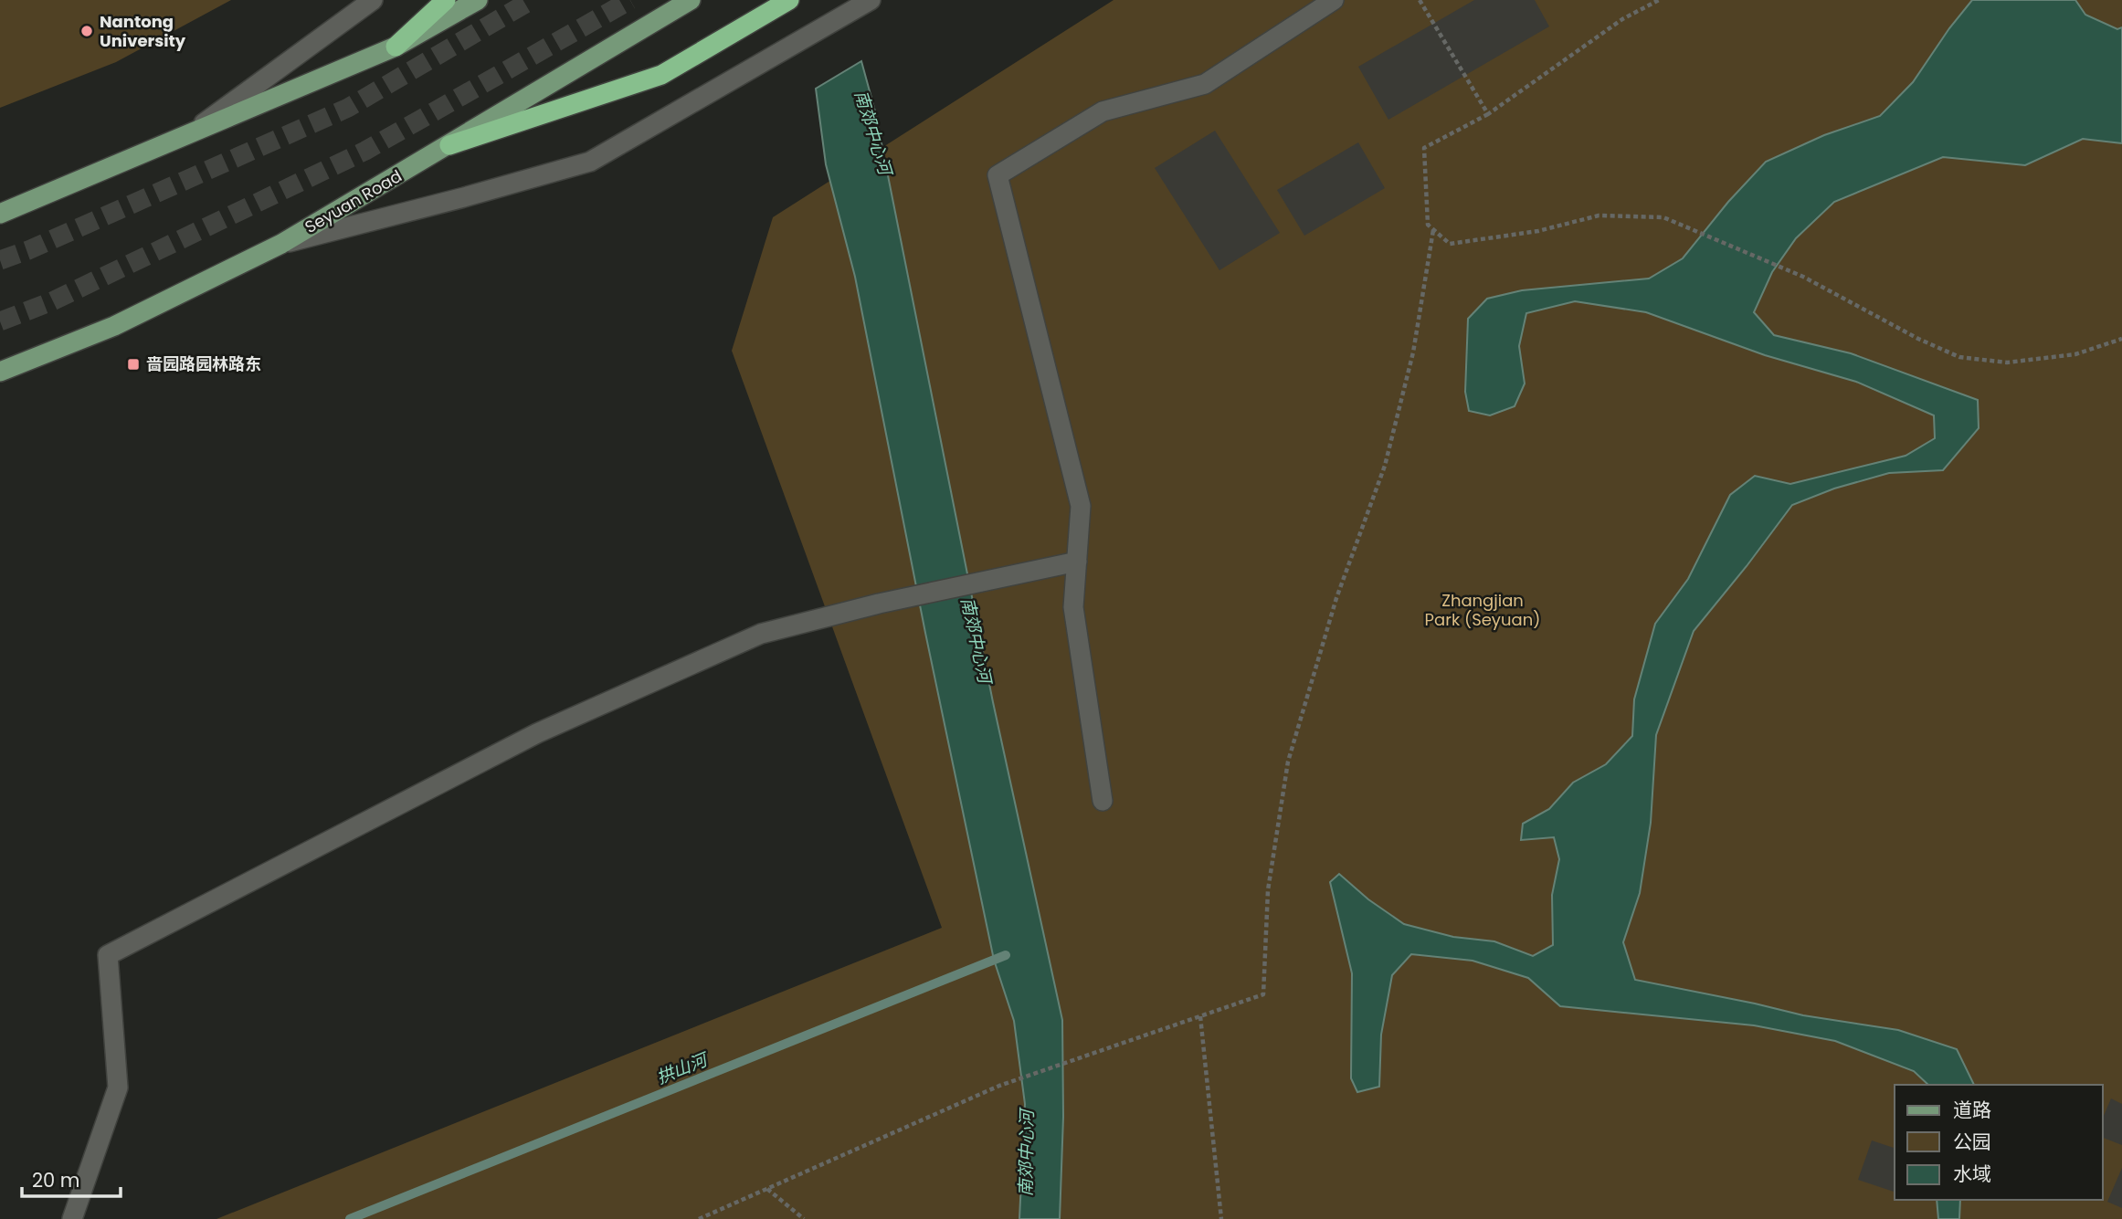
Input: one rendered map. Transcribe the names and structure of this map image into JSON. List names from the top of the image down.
{
  "streets": {
    "main road": ["Seyuan Road"]
  },
  "water": ["南郊中心河", "拱山河"],
  "parks": ["Zhangjian Park (Seyuan)"],
  "places": {
    "other": ["Nantong University"],
    "transit": ["啬园路园林路东"]
  },
  "legend": ["道路", "公园", "水域"],
  "scale_bar": "20 m"
}
